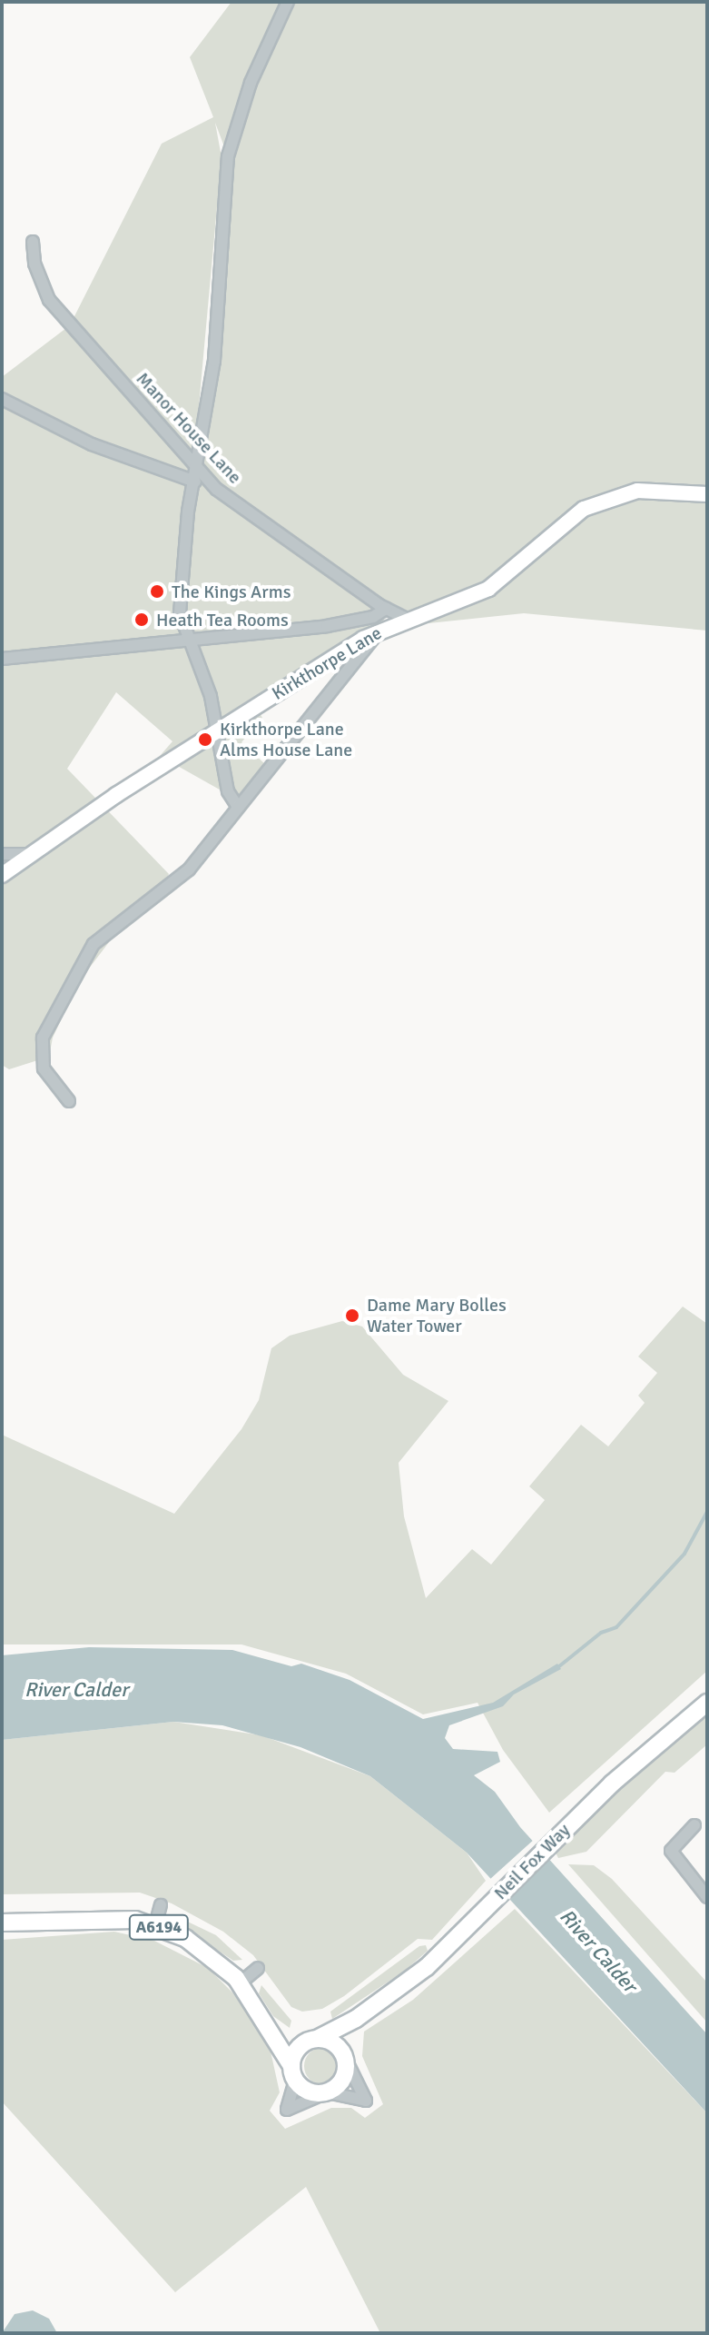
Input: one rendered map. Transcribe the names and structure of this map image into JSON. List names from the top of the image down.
{
  "streets": {
    "main road": ["Neil Fox Way", "A6194"],
    "street": ["Manor House Lane", "Kirkthorpe Lane"]
  },
  "crossings": [
    ["Manor House Lane", "Kirkthorpe Lane"],
    ["Neil Fox Way", "A6194"]
  ],
  "water": ["River Calder"],
  "places": [
    "The Kings Arms",
    "Heath Tea Rooms",
    "Kirkthorpe Lane Alms House Lane",
    "Dame Mary Bolles Water Tower"
  ]
}
